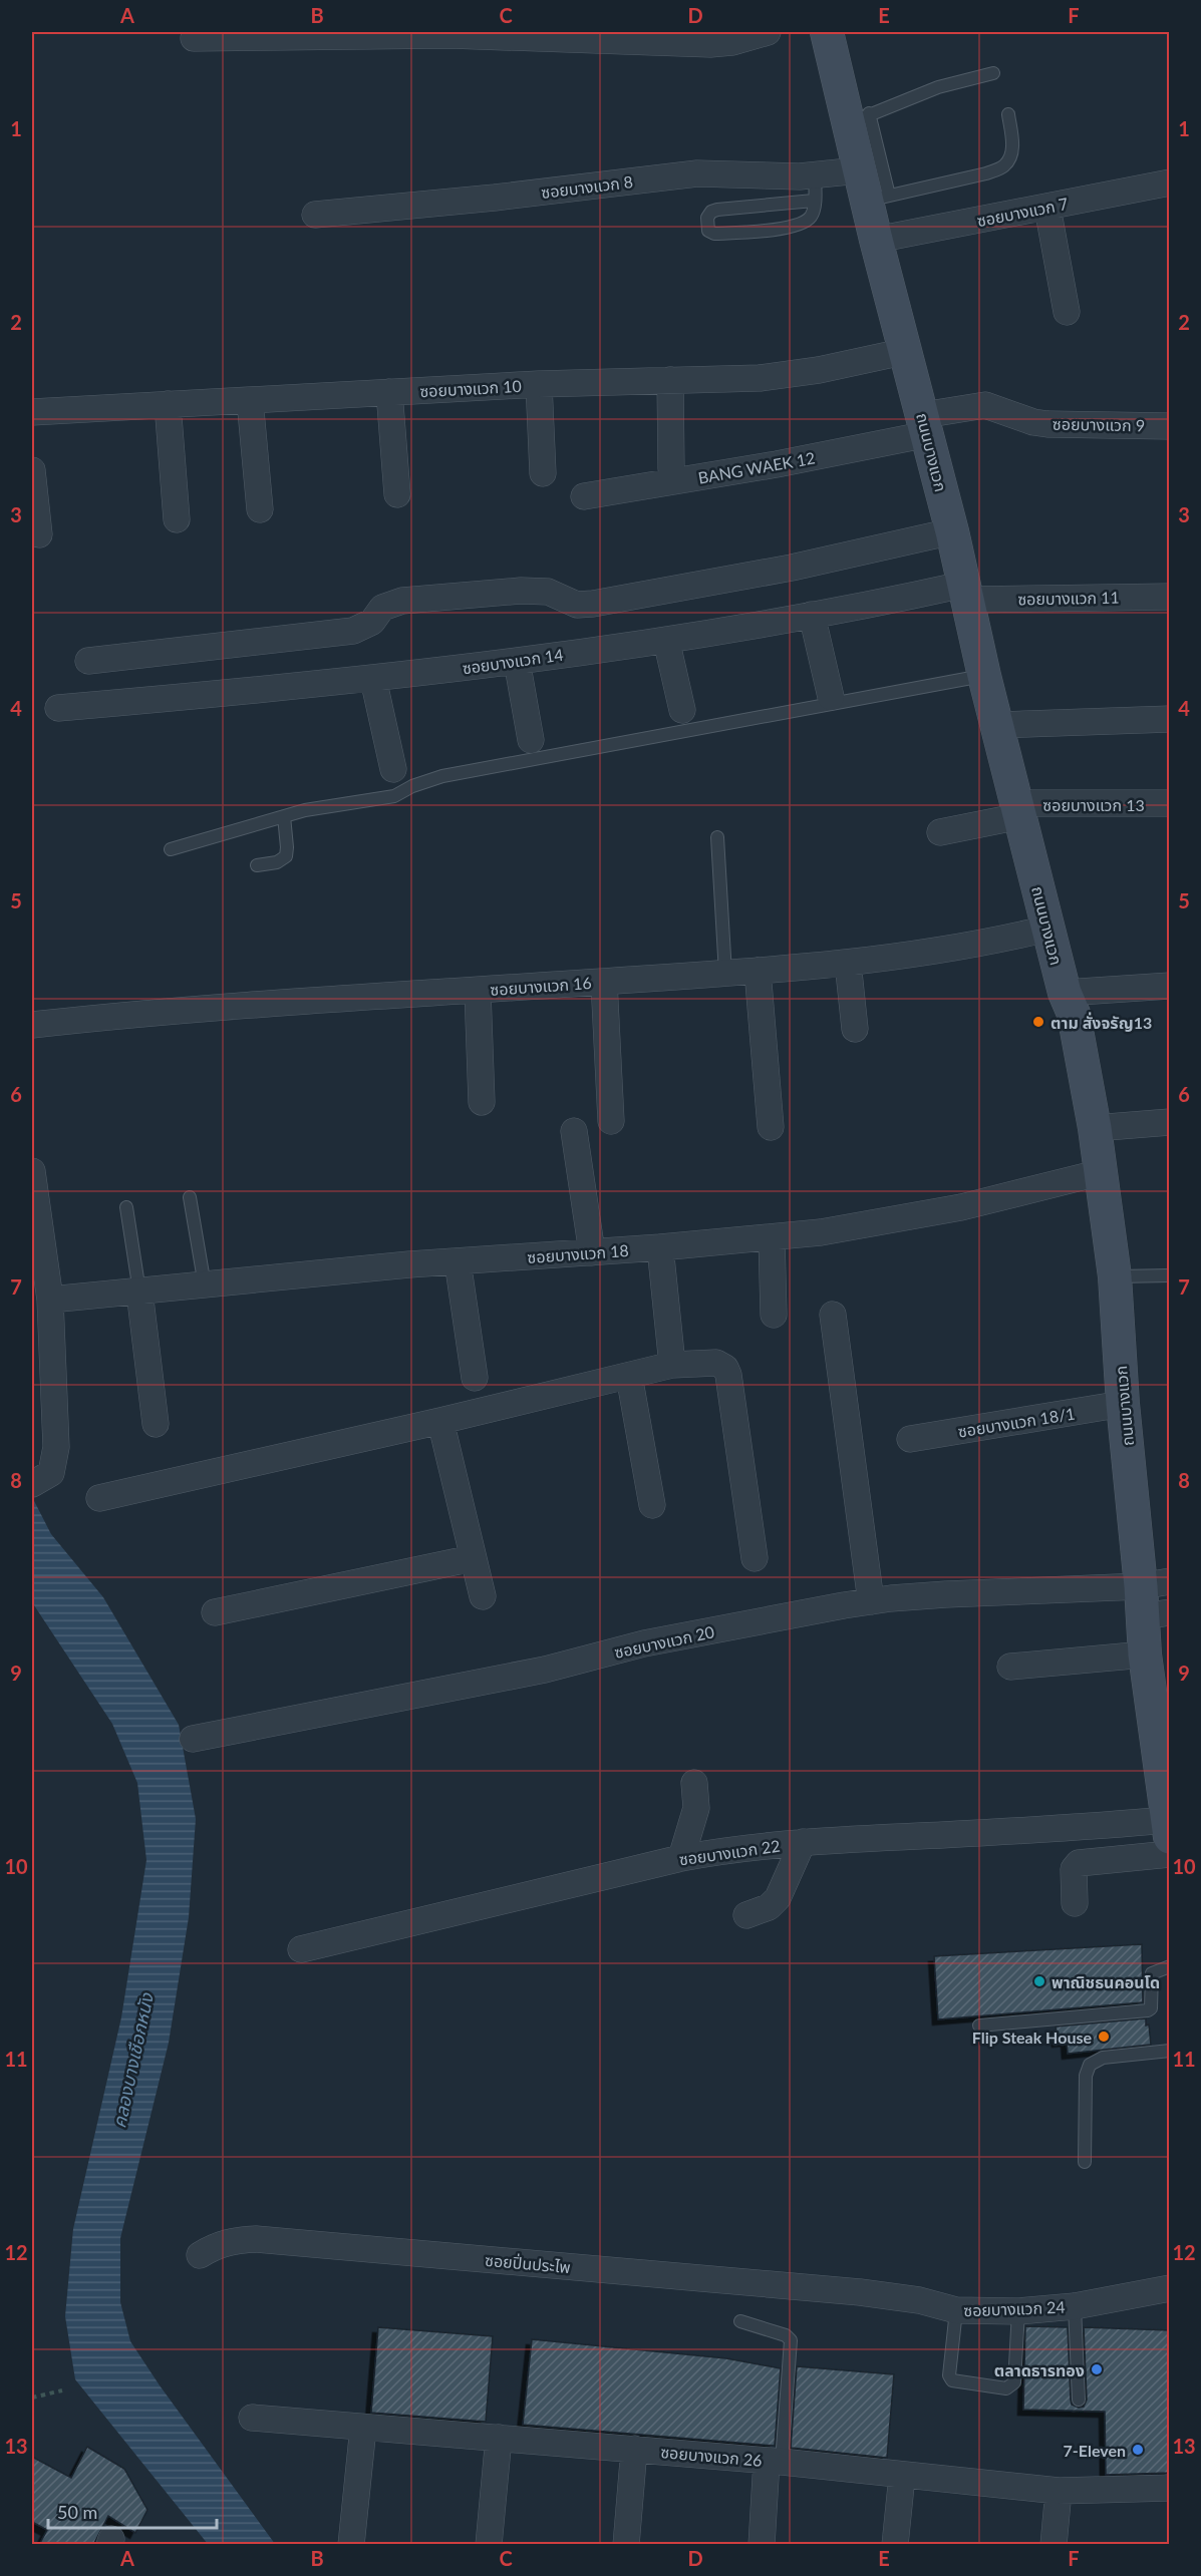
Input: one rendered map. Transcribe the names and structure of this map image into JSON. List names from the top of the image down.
{
  "streets": {
    "main road": ["ถนนบางแวก"],
    "street": [
      "ซอยบางแวก 8",
      "ซอยบางแวก 7",
      "ซอยบางแวก 10",
      "ซอยบางแวก 9",
      "BANG WAEK 12",
      "ซอยบางแวก 11",
      "ซอยบางแวก 14",
      "ซอยบางแวก 13",
      "ซอยบางแวก 16",
      "ซอยบางแวก 18",
      "ซอยบางแวก 18/1",
      "ซอยบางแวก 20",
      "ซอยบางแวก 22",
      "ซอยปิ่นประไพ",
      "ซอยบางแวก 24",
      "ซอยบางแวก 26"
    ]
  },
  "crossings": [
    ["ซอยบางแวก 8", "ถนนบางแวก"],
    ["ซอยบางแวก 7", "ถนนบางแวก"],
    ["ซอยบางแวก 10", "ถนนบางแวก"],
    ["ซอยบางแวก 9", "ถนนบางแวก"],
    ["ซอยบางแวก 9", "BANG WAEK 12"],
    ["ถนนบางแวก", "BANG WAEK 12"],
    ["ถนนบางแวก", "ซอยบางแวก 11"],
    ["ถนนบางแวก", "ซอยบางแวก 14"],
    ["ถนนบางแวก", "ซอยบางแวก 13"],
    ["ถนนบางแวก", "ซอยบางแวก 16"],
    ["ถนนบางแวก", "ซอยบางแวก 18"],
    ["ถนนบางแวก", "ซอยบางแวก 18/1"],
    ["ถนนบางแวก", "ซอยบางแวก 20"],
    ["ถนนบางแวก", "ซอยบางแวก 22"],
    ["ซอยบางแวก 11", "ซอยบางแวก 14"],
    ["ซอยปิ่นประไพ", "ซอยบางแวก 24"]
  ],
  "water": ["คลองบางเชือกหนัง"],
  "places": [
    "ตาม สั่งจรัญ13",
    "พาณิชธนคอนโด",
    "Flip Steak House",
    "ตลาดธารทอง",
    "7-Eleven"
  ],
  "scale_bar": "50 m",
  "grid": {
    "columns": [
      "A",
      "B",
      "C",
      "D",
      "E",
      "F"
    ],
    "rows": [
      "1",
      "2",
      "3",
      "4",
      "5",
      "6",
      "7",
      "8",
      "9",
      "10",
      "11",
      "12",
      "13"
    ]
  }
}
